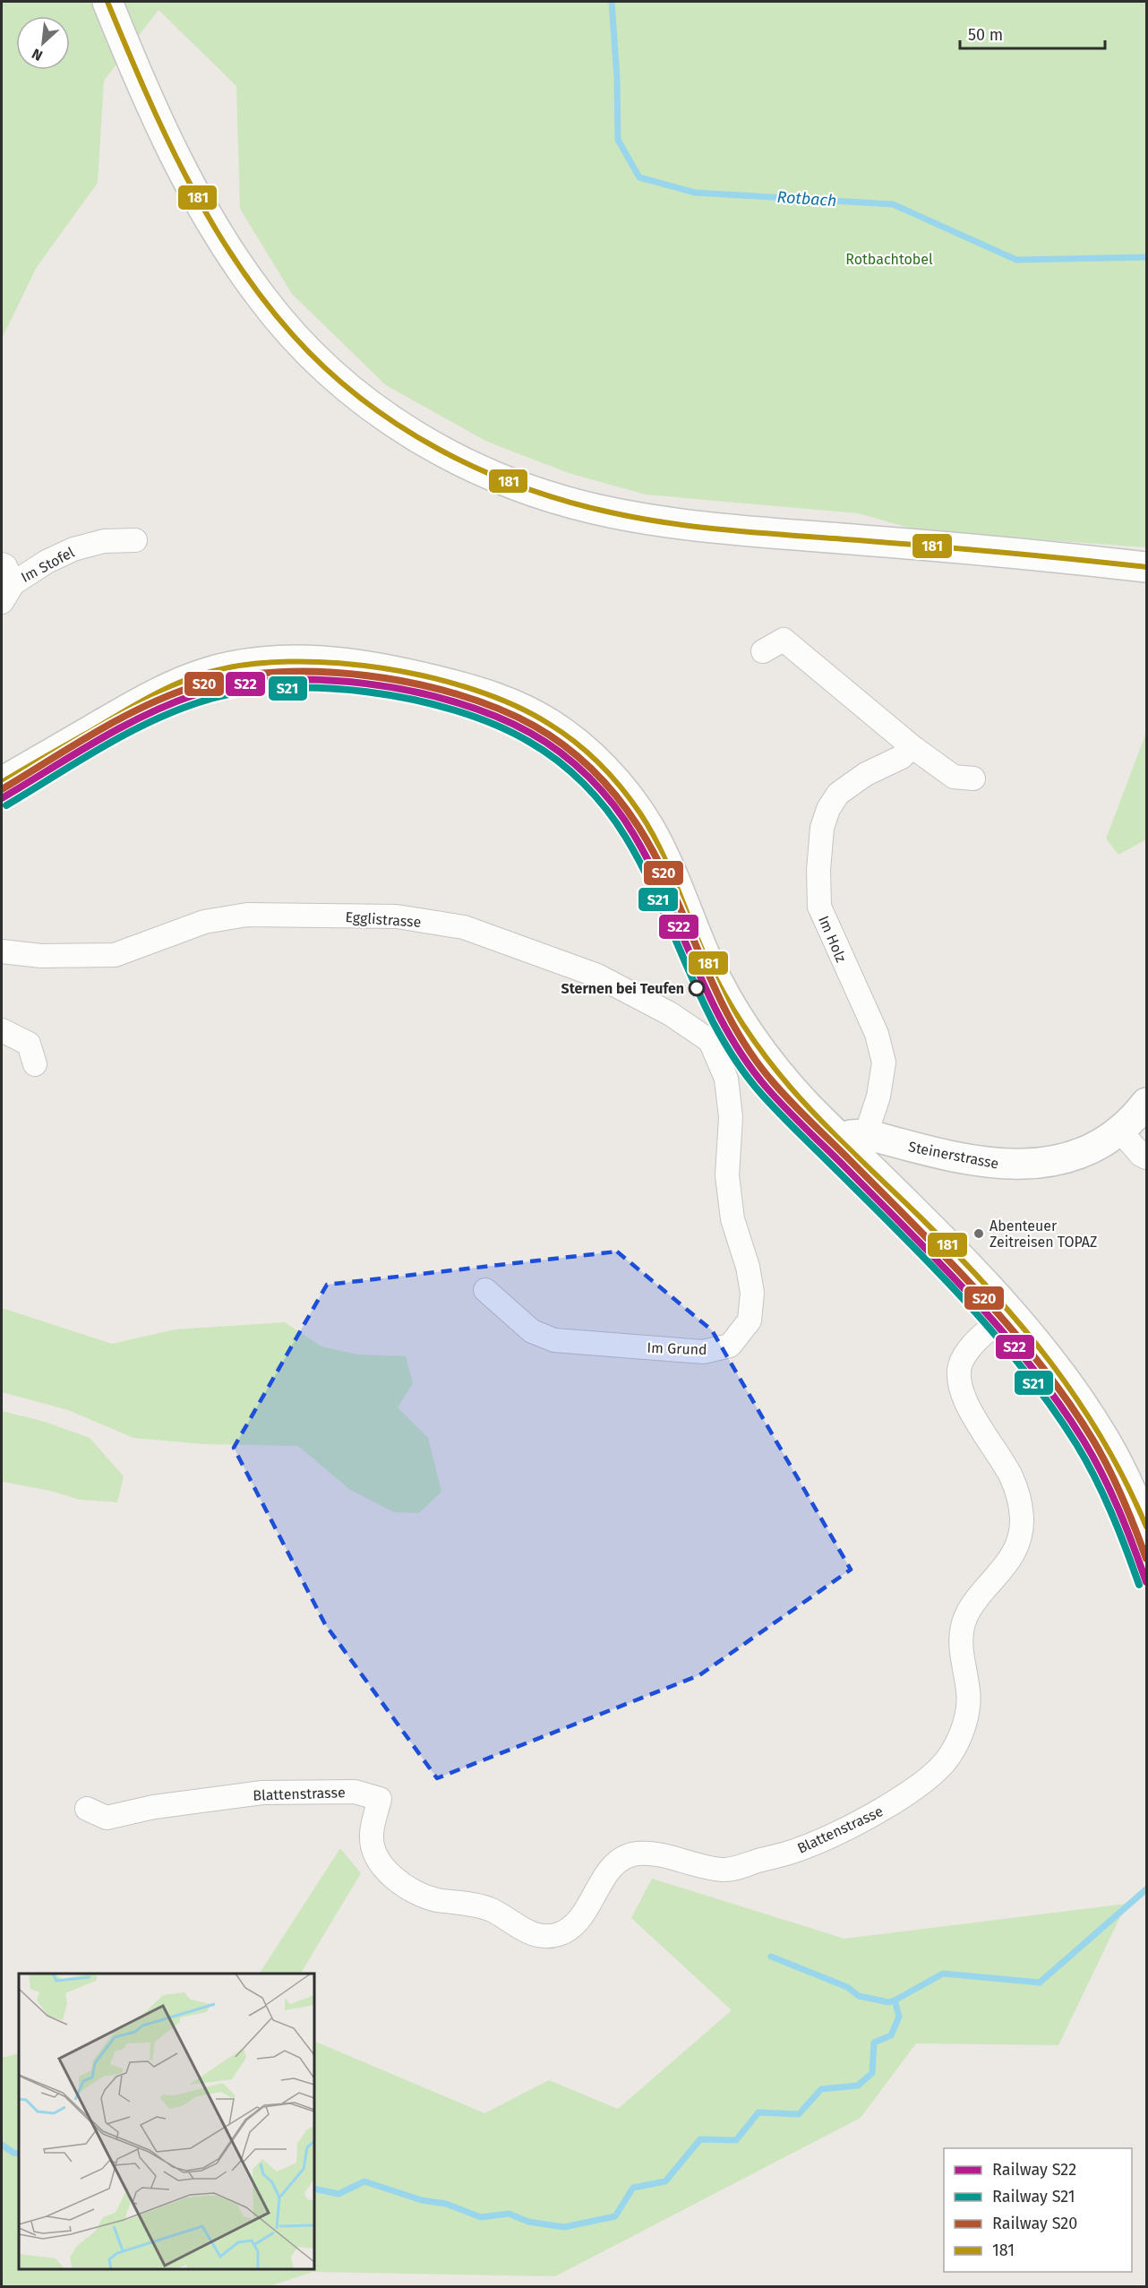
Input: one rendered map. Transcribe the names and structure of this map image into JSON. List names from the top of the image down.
{
  "streets": {
    "street": [
      "Im Stofel",
      "Egglistrasse",
      "Im Holz",
      "Steinerstrasse",
      "Im Grund",
      "Blattenstrasse"
    ]
  },
  "crossings": [
    ["Egglistrasse", "Im Grund"],
    ["Im Holz", "Steinerstrasse"]
  ],
  "water": ["Rotbach"],
  "parks": ["Rotbachtobel"],
  "places": ["Sternen bei Teufen", "Abenteuer Zeitreisen TOPAZ"],
  "lines": [
    "transit line 181",
    "rail line S20",
    "rail line S22",
    "rail line S21"
  ],
  "legend": [
    "Railway S22",
    "Railway S21",
    "Railway S20",
    "181"
  ],
  "scale_bar": "50 m",
  "north": "bottom left"
}
